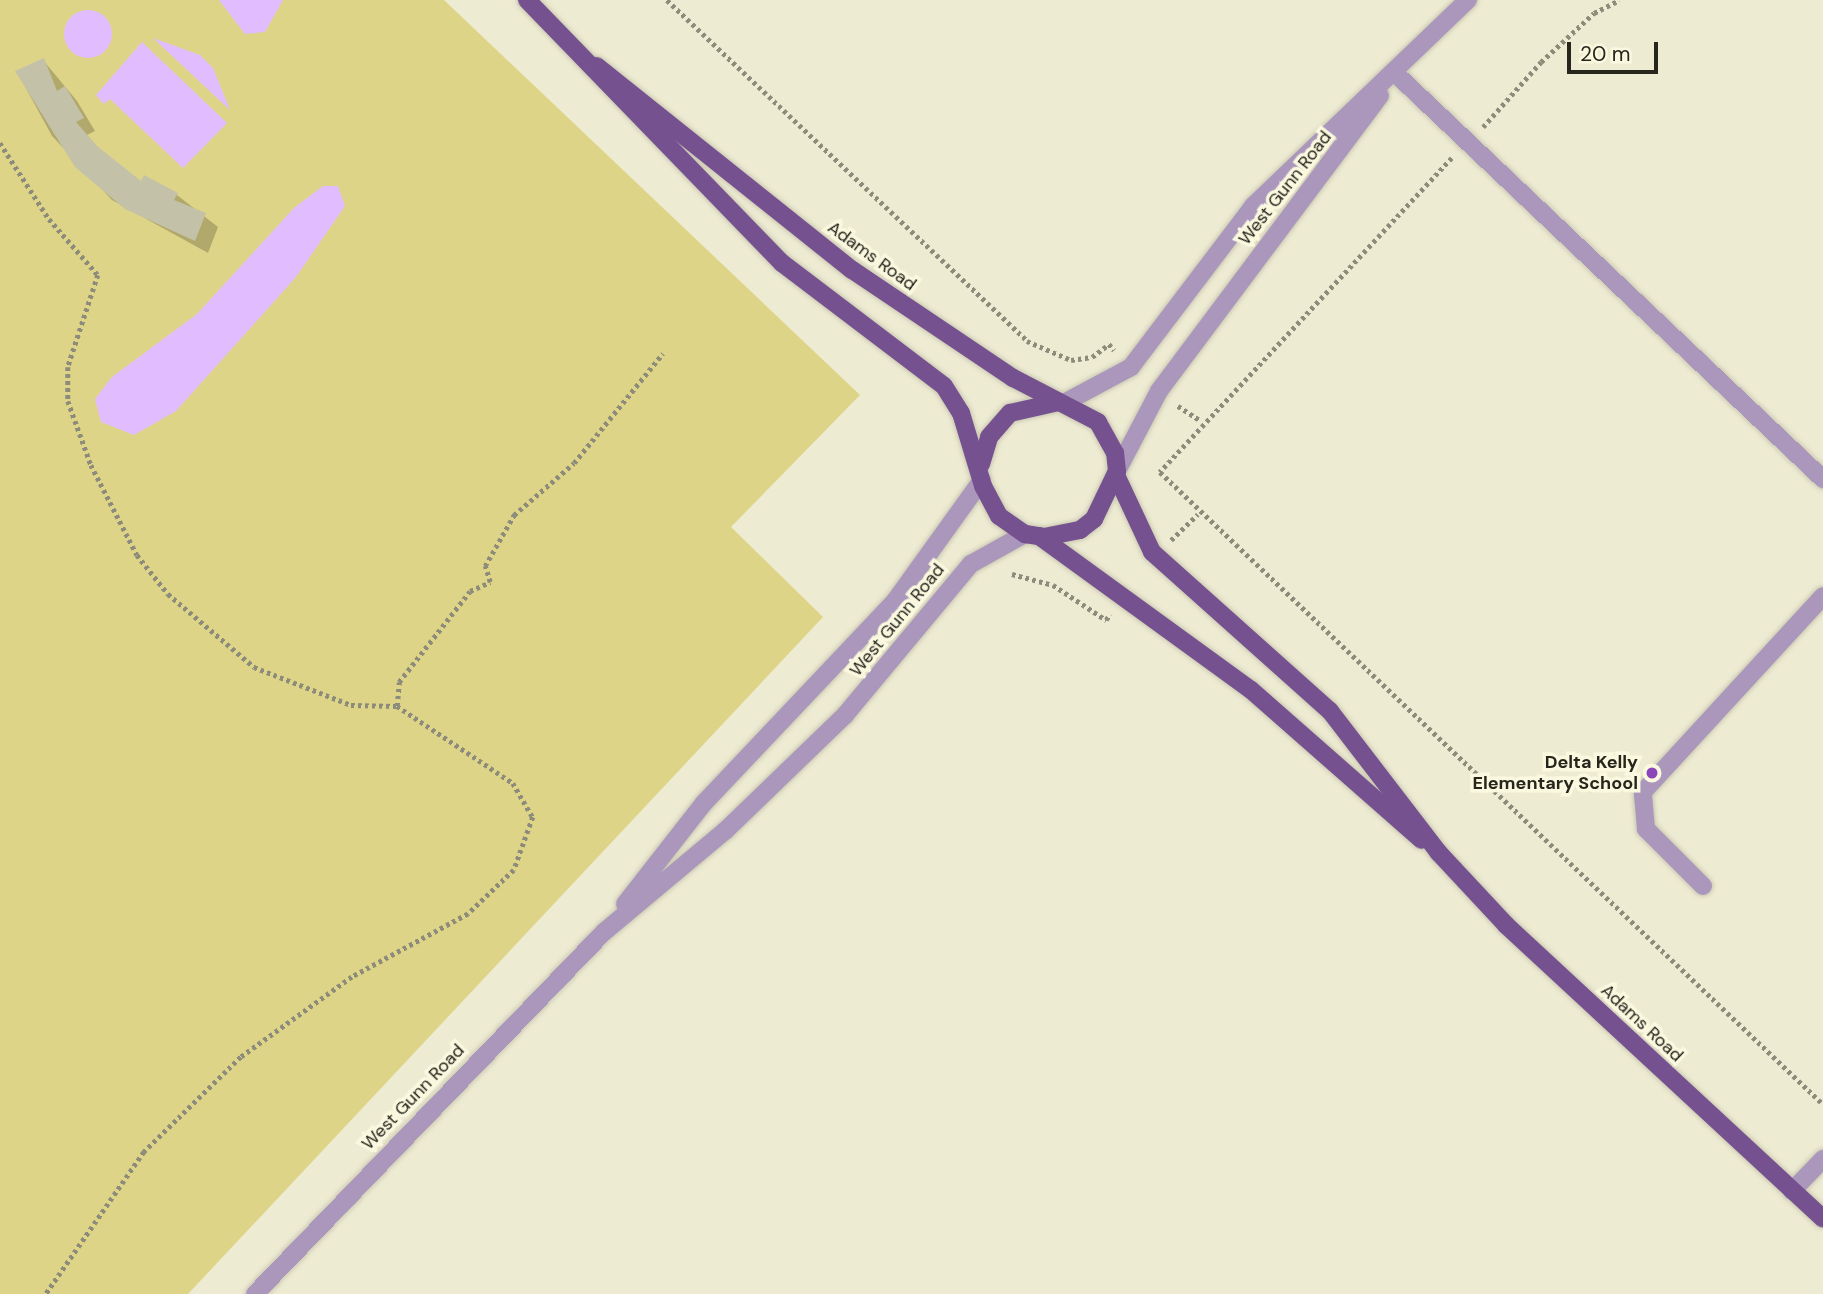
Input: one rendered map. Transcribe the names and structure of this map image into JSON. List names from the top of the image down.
{
  "streets": {
    "main road": ["West Gunn Road", "Adams Road"]
  },
  "crossings": [
    ["West Gunn Road", "Adams Road"]
  ],
  "places": ["Delta Kelly Elementary School"],
  "scale_bar": "20 m"
}
